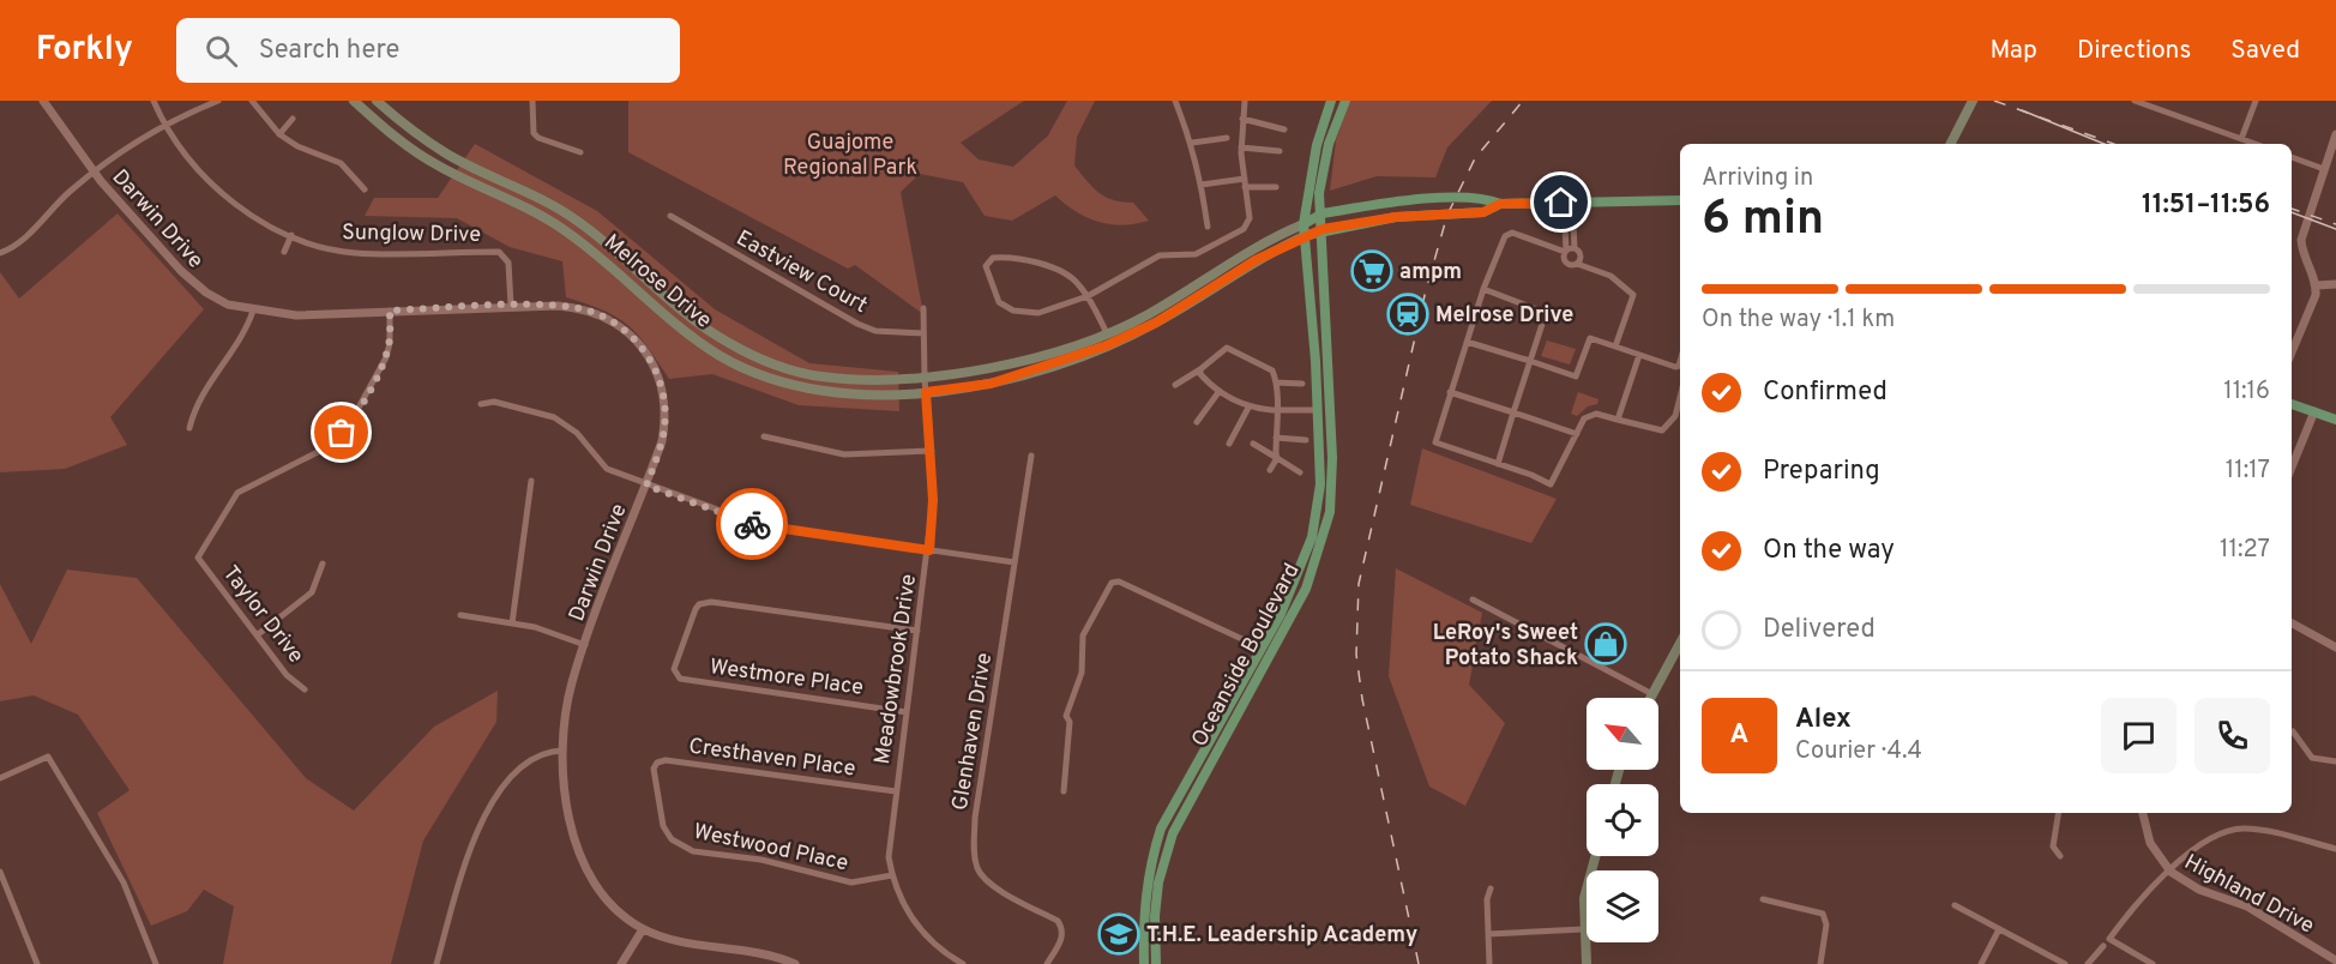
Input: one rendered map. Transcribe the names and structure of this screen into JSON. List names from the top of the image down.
{
  "streets": {
    "main road": ["Melrose Drive", "Oceanside Boulevard"],
    "street": [
      "Darwin Drive",
      "Sunglow Drive",
      "Eastview Court",
      "Taylor Drive",
      "Meadowbrook Drive",
      "Westmore Place",
      "Glenhaven Drive",
      "Cresthaven Place",
      "Westwood Place",
      "Highland Drive"
    ]
  },
  "crossings": [
    ["Darwin Drive", "Sunglow Drive"],
    ["Darwin Drive", "Taylor Drive"],
    ["Eastview Court", "Meadowbrook Drive"],
    ["Melrose Drive", "Oceanside Boulevard"],
    ["Melrose Drive", "Meadowbrook Drive"],
    ["Meadowbrook Drive", "Westmore Place"],
    ["Meadowbrook Drive", "Cresthaven Place"],
    ["Meadowbrook Drive", "Westwood Place"],
    ["Cresthaven Place", "Westwood Place"]
  ],
  "parks": ["Guajome Regional Park"],
  "places": {
    "supermarket": ["ampm"],
    "station": ["Melrose Drive"],
    "shop": ["LeRoy's Sweet Potato Shack"],
    "school or university": ["T.H.E. Leadership Academy"]
  },
  "north": "top left",
  "page": {
    "header": "Forkly",
    "search": "Search here",
    "nav": ["Map", "Directions", "Saved"],
    "heading": ["6 min", "Arriving in", "11:51–11:56"],
    "panel": ["Alex", "Courier · 4.4"],
    "bar": "On the way · 1.1 km",
    "list": [
      ["Confirmed", "11:16"],
      ["Preparing", "11:17"],
      ["On the way", "11:27"],
      "Delivered"
    ],
    "round": "A"
  }
}
